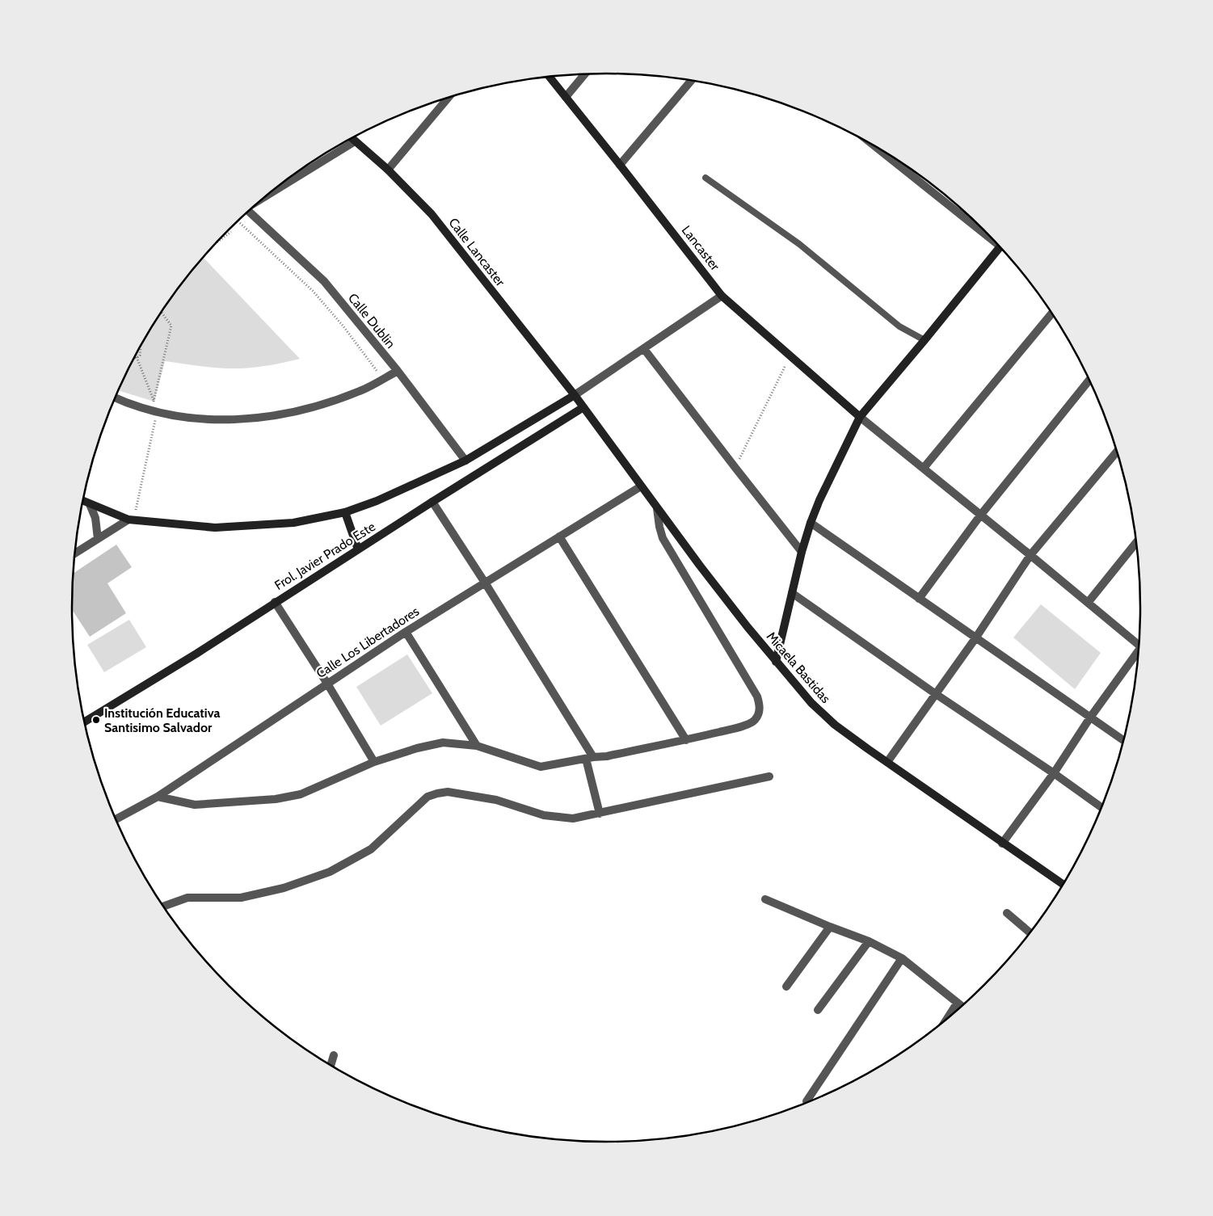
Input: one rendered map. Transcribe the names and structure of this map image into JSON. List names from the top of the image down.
{
  "streets": {
    "street": [
      "Lancaster",
      "Calle Lancaster",
      "Calle Dublin",
      "Frol. Javier Prado Este",
      "Calle Los Libertadores",
      "Micaela Bastidas"
    ]
  },
  "crossings": [
    ["Calle Lancaster", "Micaela Bastidas"],
    ["Frol. Javier Prado Este", "Micaela Bastidas"],
    ["Calle Los Libertadores", "Micaela Bastidas"]
  ],
  "places": ["Institución Educativa Santisimo Salvador"]
}
